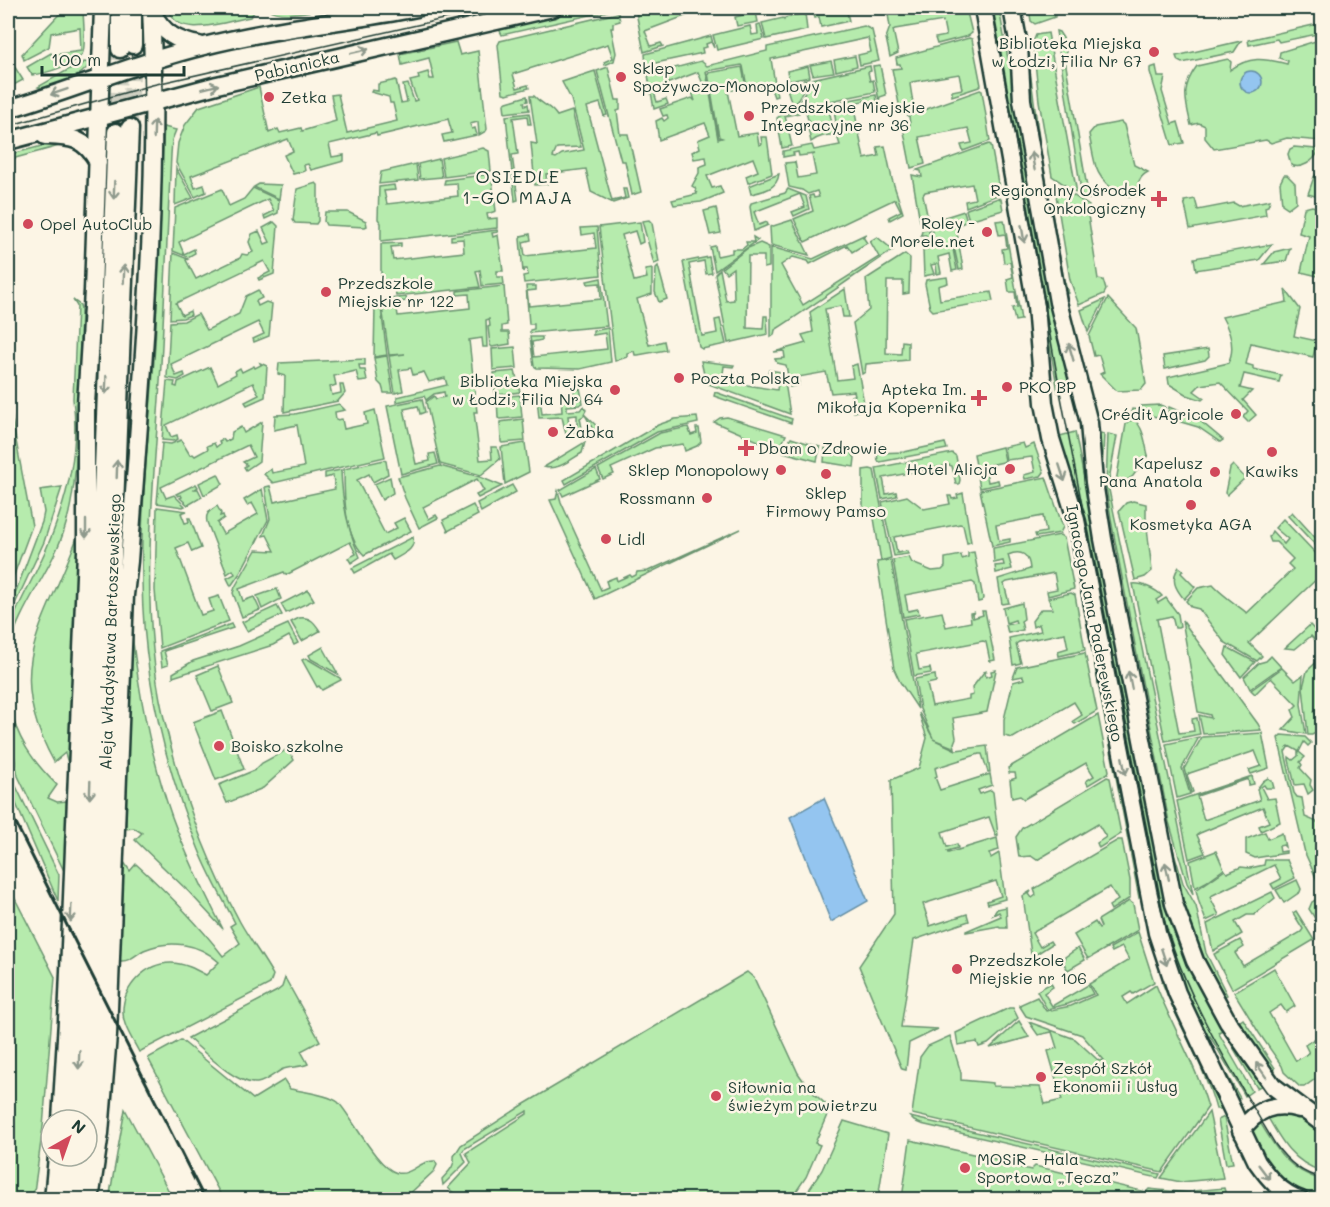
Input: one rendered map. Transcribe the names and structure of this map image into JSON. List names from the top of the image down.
{
  "streets": {
    "main road": ["Pabianicka", "Ignacego Jana Paderewskiego", "Aleja Władysława Bartoszewskiego"]
  },
  "districts": ["OSIEDLE 1-GO MAJA"],
  "places": {
    "other": [
      "Biblioteka Miejska w Łodzi, Filia Nr 67",
      "Sklep Spożywczo-Monopolowy",
      "Zetka",
      "Przedszkole Miejskie Integracyjne nr 36",
      "Opel AutoClub",
      "Roley - Morele.net",
      "Przedszkole Miejskie nr 122",
      "Poczta Polska",
      "PKO BP",
      "Biblioteka Miejska w Łodzi, Filia Nr 64",
      "Crédit Agricole",
      "Żabka",
      "Kawiks",
      "Hotel Alicja",
      "Sklep Monopolowy",
      "Kapelusz Pana Anatola",
      "Sklep Firmowy Pamso",
      "Rossmann",
      "Kosmetyka AGA",
      "Lidl",
      "Boisko szkolne",
      "Przedszkole Miejskie nr 106",
      "Zespół Szkół Ekonomii i Usług",
      "Siłownia na świeżym powietrzu",
      "MOSiR - Hala Sportowa „Tęcza”"
    ],
    "health": ["Regionalny Ośrodek Onkologiczny", "Apteka Im. Mikołaja Kopernika", "Dbam o Zdrowie"]
  },
  "scale_bar": "100 m",
  "north": "top right"
}
